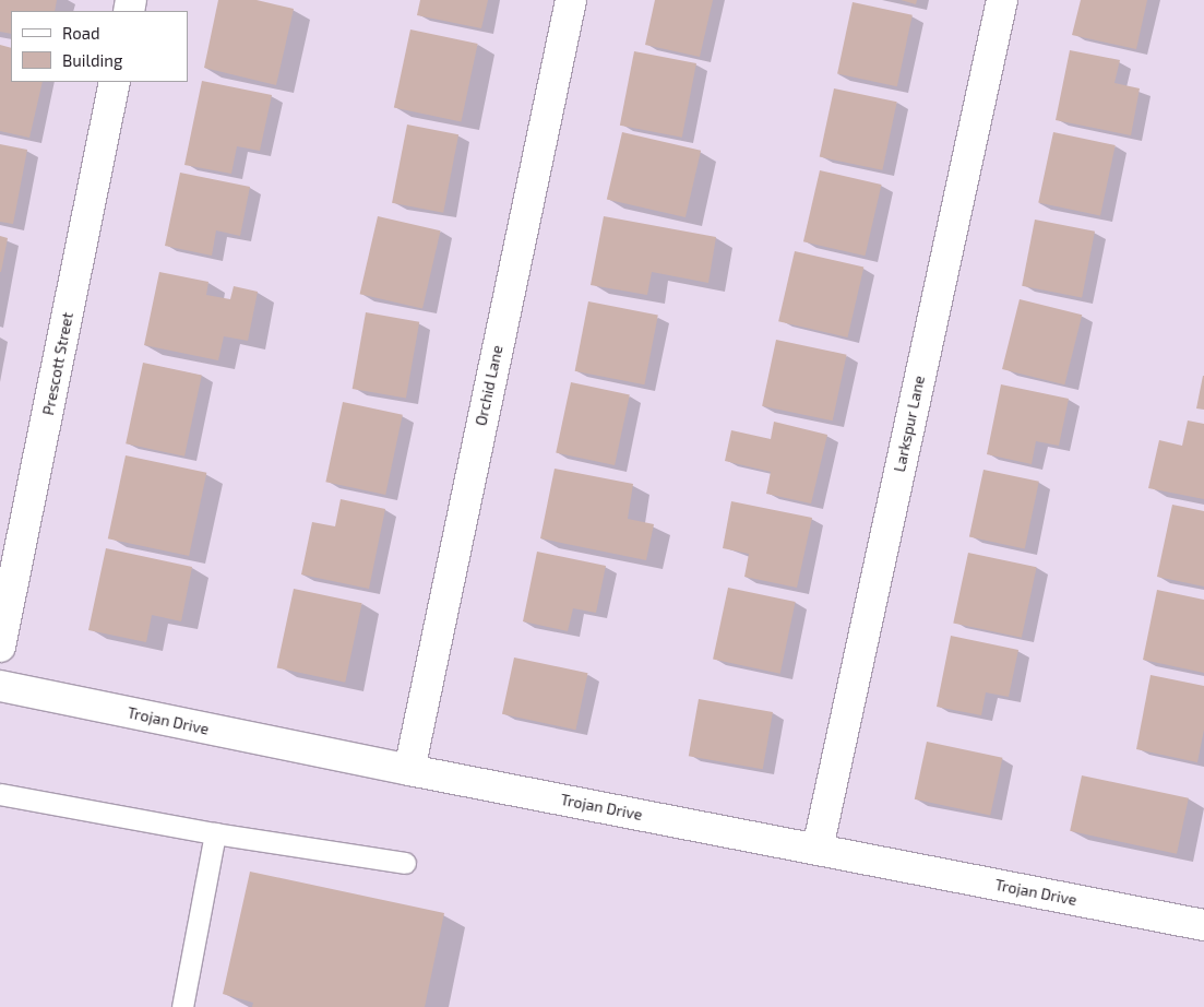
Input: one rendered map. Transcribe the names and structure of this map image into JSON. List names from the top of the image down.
{
  "streets": {
    "street": [
      "Prescott Street",
      "Orchid Lane",
      "Larkspur Lane",
      "Trojan Drive"
    ]
  },
  "crossings": [
    ["Orchid Lane", "Trojan Drive"],
    ["Larkspur Lane", "Trojan Drive"]
  ],
  "legend": ["Road", "Building"]
}
